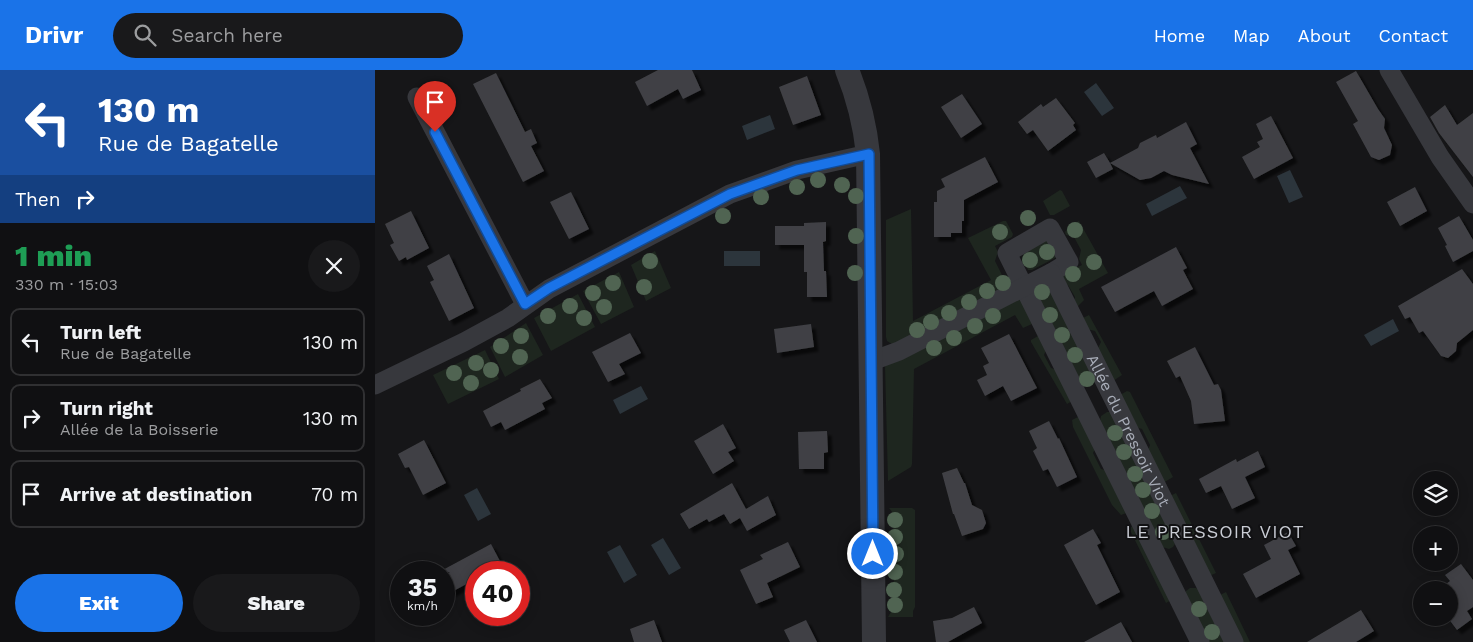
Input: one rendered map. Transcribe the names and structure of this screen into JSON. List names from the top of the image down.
{
  "streets": {
    "street": ["Allée du Pressoir Viot"]
  },
  "districts": ["LE PRESSOIR VIOT"],
  "page": {
    "header": "Drivr",
    "search": "Search here",
    "nav": [
      "Home",
      "Map",
      "About",
      "Contact"
    ],
    "turn": ["130 m", "Rue de Bagatelle"],
    "then": "Then",
    "heading": ["1 min", "330 m · 15:03"],
    "list": [
      {
        "name": "Turn left",
        "note": "Rue de Bagatelle",
        "value": "130 m"
      },
      {
        "name": "Turn right",
        "note": "Allée de la Boisserie",
        "value": "130 m"
      },
      {
        "name": "Arrive at destination",
        "value": "70 m"
      }
    ],
    "map_buttons": ["+", "−"],
    "speed": "35 km/h",
    "limit": "40",
    "buttons": ["Exit", "Share"]
  }
}
